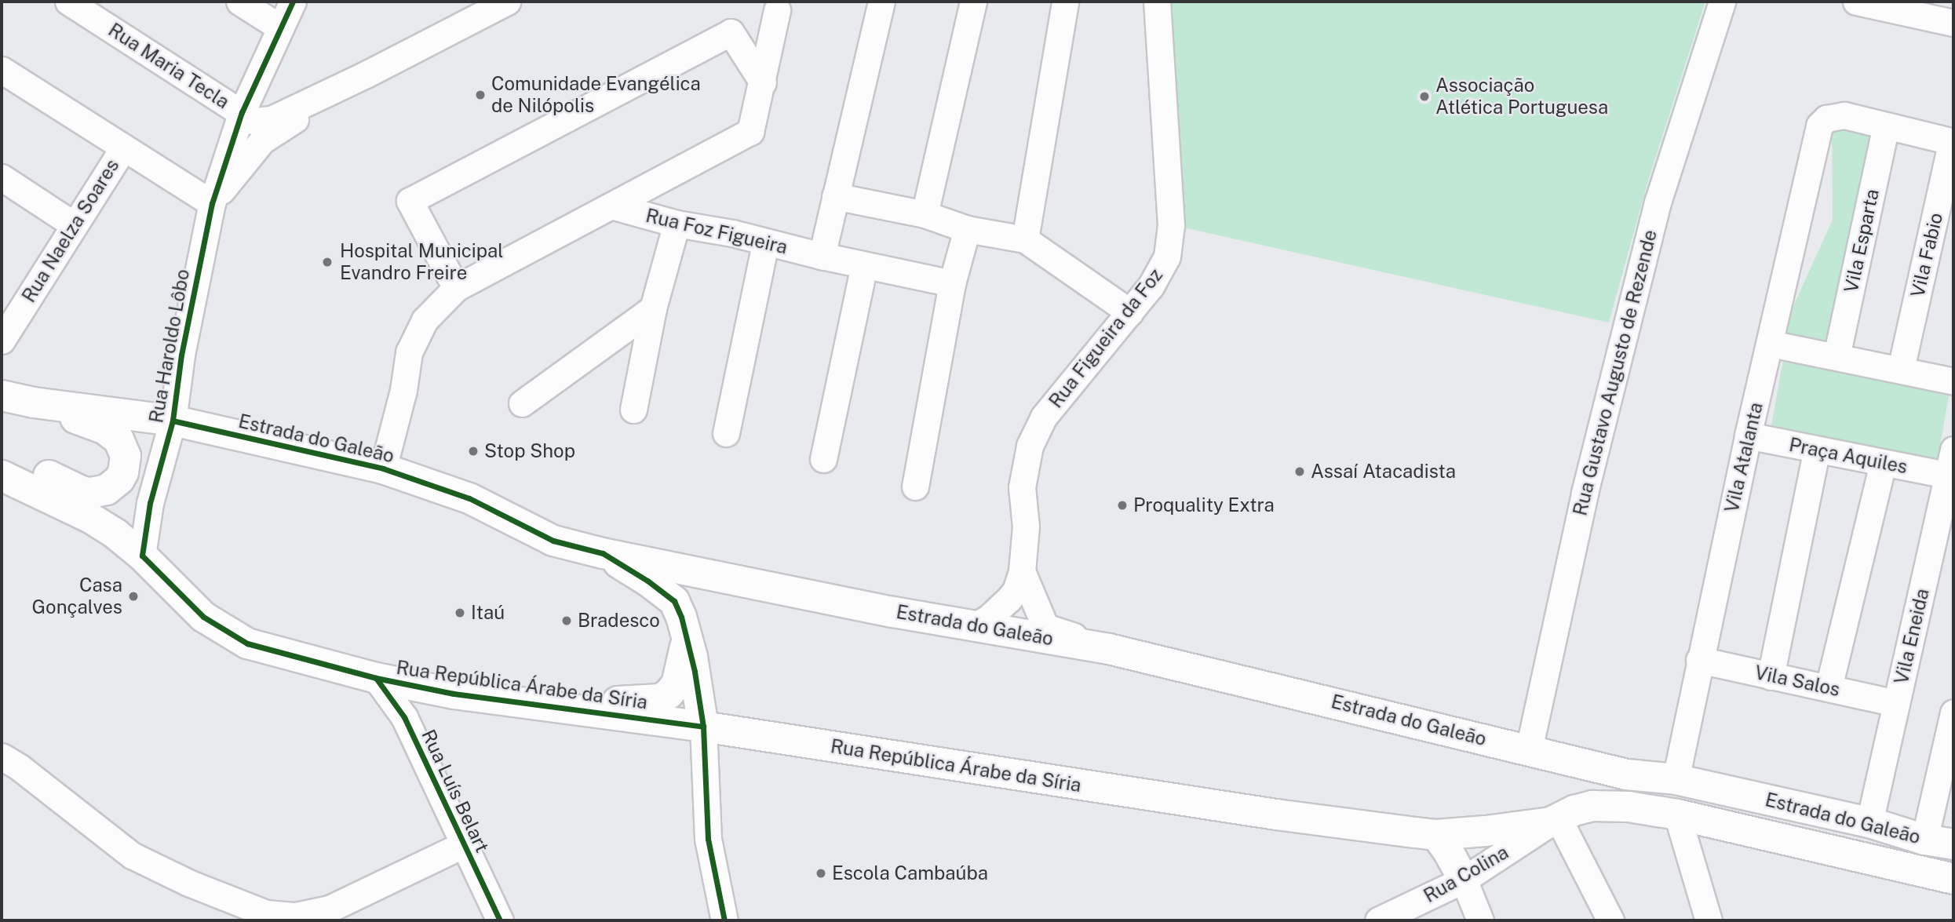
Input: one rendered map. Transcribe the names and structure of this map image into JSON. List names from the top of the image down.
{
  "streets": {
    "main road": ["Estrada do Galeão", "Rua República Árabe da Síria"],
    "street": [
      "Rua Maria Tecla",
      "Rua Naelza Soares",
      "Rua Foz Figueira",
      "Vila Esparta",
      "Vila Fabio",
      "Rua Figueira da Foz",
      "Rua Haroldo Lôbo",
      "Rua Gustavo Augusto de Rezende",
      "Praça Aquiles",
      "Vila Atalanta",
      "Vila Eneida",
      "Vila Salos",
      "Rua Luís Belart",
      "Rua Colina"
    ]
  },
  "crossings": [
    ["Rua Maria Tecla", "Rua Haroldo Lôbo"],
    ["Vila Esparta", "Vila Atalanta"],
    ["Rua Figueira da Foz", "Estrada do Galeão"],
    ["Rua Haroldo Lôbo", "Estrada do Galeão"],
    ["Rua Haroldo Lôbo", "Rua República Árabe da Síria"],
    ["Rua Gustavo Augusto de Rezende", "Estrada do Galeão"],
    ["Estrada do Galeão", "Vila Atalanta"],
    ["Estrada do Galeão", "Vila Eneida"],
    ["Estrada do Galeão", "Rua República Árabe da Síria"],
    ["Estrada do Galeão", "Rua Colina"],
    ["Praça Aquiles", "Vila Atalanta"],
    ["Praça Aquiles", "Vila Eneida"],
    ["Vila Atalanta", "Vila Salos"],
    ["Vila Eneida", "Vila Salos"],
    ["Rua República Árabe da Síria", "Rua Luís Belart"],
    ["Rua República Árabe da Síria", "Rua Colina"]
  ],
  "places": [
    "Comunidade Evangélica de Nilópolis",
    "Associação Atlética Portuguesa",
    "Hospital Municipal Evandro Freire",
    "Stop Shop",
    "Assaí Atacadista",
    "Proquality Extra",
    "Casa Gonçalves",
    "Itaú",
    "Bradesco",
    "Escola Cambaúba"
  ]
}
